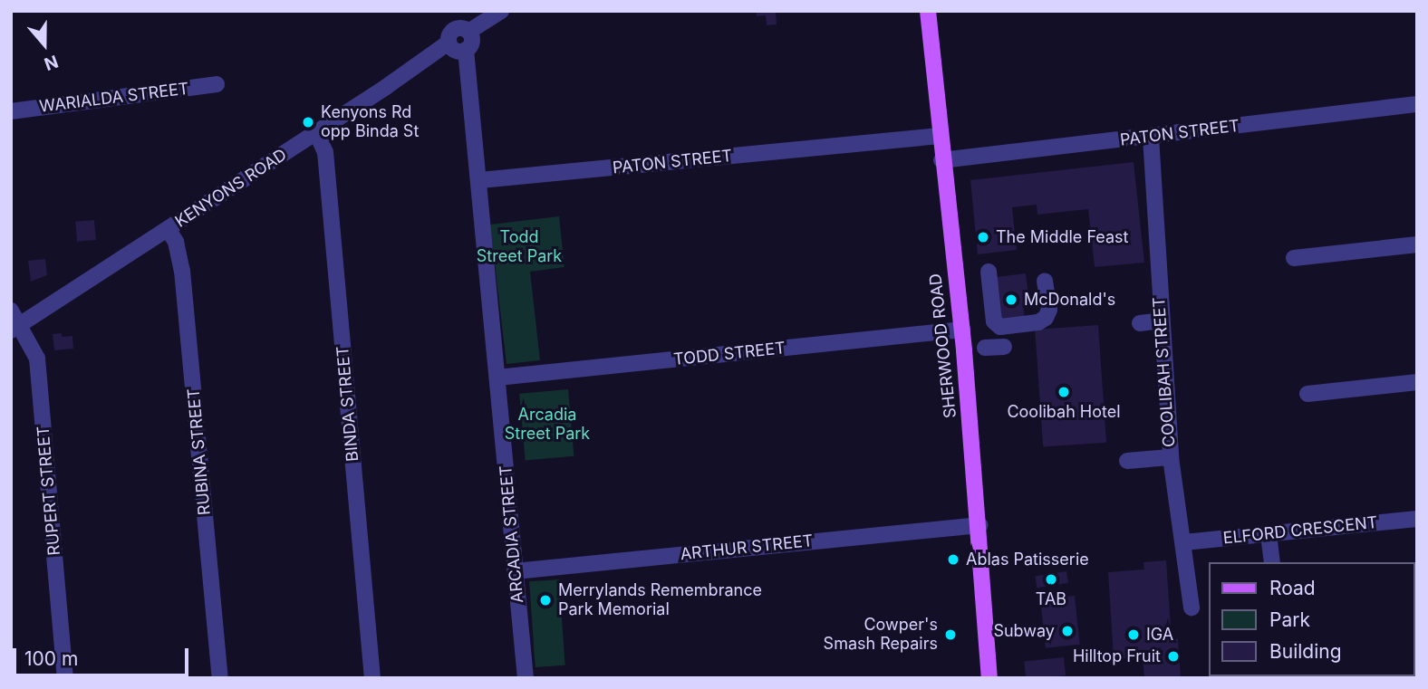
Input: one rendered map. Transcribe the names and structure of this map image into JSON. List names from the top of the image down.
{
  "streets": {
    "main road": ["SHERWOOD ROAD"],
    "street": [
      "WARIALDA STREET",
      "PATON STREET",
      "KENYONS ROAD",
      "TODD STREET",
      "COOLIBAH STREET",
      "BINDA STREET",
      "RUBINA STREET",
      "RUPERT STREET",
      "ELFORD CRESCENT",
      "ARCADIA STREET",
      "ARTHUR STREET"
    ]
  },
  "crossings": [
    ["PATON STREET", "SHERWOOD ROAD"],
    ["PATON STREET", "COOLIBAH STREET"],
    ["PATON STREET", "ARCADIA STREET"],
    ["KENYONS ROAD", "BINDA STREET"],
    ["KENYONS ROAD", "RUBINA STREET"],
    ["KENYONS ROAD", "RUPERT STREET"],
    ["KENYONS ROAD", "ARCADIA STREET"],
    ["SHERWOOD ROAD", "TODD STREET"],
    ["SHERWOOD ROAD", "ARTHUR STREET"],
    ["TODD STREET", "ARCADIA STREET"],
    ["COOLIBAH STREET", "ELFORD CRESCENT"],
    ["ARCADIA STREET", "ARTHUR STREET"]
  ],
  "parks": ["Todd Street Park", "Arcadia Street Park"],
  "places": [
    "Kenyons Rd opp Binda St",
    "The Middle Feast",
    "McDonald's",
    "Coolibah Hotel",
    "Ablas Patisserie",
    "TAB",
    "Merrylands Remembrance Park Memorial",
    "Subway",
    "Cowper's Smash Repairs",
    "IGA",
    "Hilltop Fruit"
  ],
  "legend": ["Road", "Park", "Building"],
  "scale_bar": "100 m",
  "north": "bottom"
}
